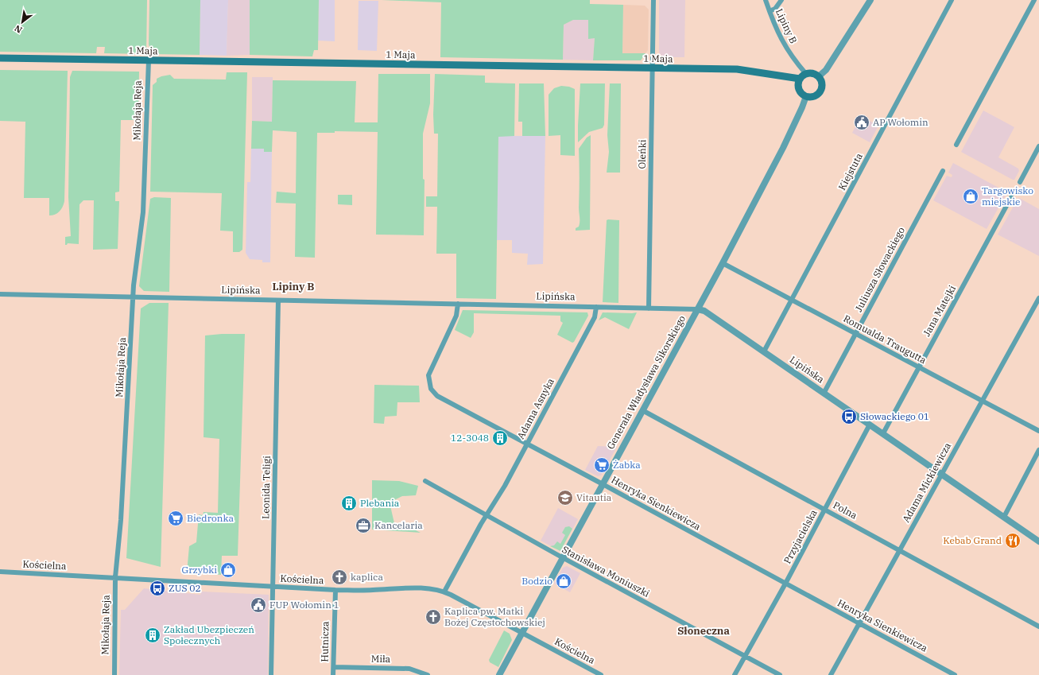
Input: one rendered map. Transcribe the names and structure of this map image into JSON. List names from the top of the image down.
{
  "streets": {
    "main road": ["1 Maja"],
    "street": [
      "Lipiny B",
      "Mikołaja Reja",
      "Oleńki",
      "Kiejstuta",
      "Juliusza Słowackiego",
      "Lipińska",
      "Jana Matejki",
      "Romualda Traugutta",
      "Generała Władysława Sikorskiego",
      "Adama Asnyka",
      "Adama Mickiewicza",
      "Leonida Teligi",
      "Henryka Sienkiewicza",
      "Polna",
      "Przyjacielska",
      "Kościelna",
      "Stanisława Moniuszki",
      "Hutnicza",
      "Miła"
    ]
  },
  "crossings": [
    ["Lipiny B", "1 Maja"],
    ["Lipiny B", "Generała Władysława Sikorskiego"],
    ["1 Maja", "Mikołaja Reja"],
    ["1 Maja", "Oleńki"],
    ["1 Maja", "Generała Władysława Sikorskiego"],
    ["Mikołaja Reja", "Lipińska"],
    ["Mikołaja Reja", "Kościelna"],
    ["Oleńki", "Lipińska"],
    ["Kiejstuta", "Lipińska"],
    ["Kiejstuta", "Romualda Traugutta"],
    ["Juliusza Słowackiego", "Lipińska"],
    ["Juliusza Słowackiego", "Romualda Traugutta"],
    ["Lipińska", "Jana Matejki"],
    ["Lipińska", "Generała Władysława Sikorskiego"],
    ["Lipińska", "Adama Asnyka"],
    ["Lipińska", "Adama Mickiewicza"],
    ["Lipińska", "Leonida Teligi"],
    ["Lipińska", "Henryka Sienkiewicza"],
    ["Lipińska", "Przyjacielska"],
    ["Jana Matejki", "Romualda Traugutta"],
    ["Romualda Traugutta", "Generała Władysława Sikorskiego"],
    ["Romualda Traugutta", "Adama Mickiewicza"],
    ["Generała Władysława Sikorskiego", "Henryka Sienkiewicza"],
    ["Generała Władysława Sikorskiego", "Polna"],
    ["Generała Władysława Sikorskiego", "Kościelna"],
    ["Generała Władysława Sikorskiego", "Stanisława Moniuszki"],
    ["Adama Asnyka", "Henryka Sienkiewicza"],
    ["Adama Asnyka", "Kościelna"],
    ["Adama Asnyka", "Stanisława Moniuszki"],
    ["Adama Mickiewicza", "Henryka Sienkiewicza"],
    ["Adama Mickiewicza", "Polna"],
    ["Leonida Teligi", "Kościelna"],
    ["Henryka Sienkiewicza", "Przyjacielska"],
    ["Polna", "Przyjacielska"],
    ["Przyjacielska", "Stanisława Moniuszki"],
    ["Kościelna", "Hutnicza"],
    ["Hutnicza", "Miła"]
  ],
  "districts": ["Lipiny B", "Słoneczna"],
  "places": {
    "public building": ["AP Wołomin", "FUP Wołomin 1"],
    "shop": ["Targowisko miejskie", "Grzybki", "Bodzio"],
    "bus stop": ["Słowackiego 01", "ZUS 02"],
    "building": ["12-3048", "Plebania", "Zakład Ubezpieczeń Społecznych"],
    "supermarket": ["Żabka", "Biedronka"],
    "school or university": ["Vitautia"],
    "office": ["Kancelaria"],
    "restaurant": ["Kebab Grand"],
    "church": ["kaplica", "Kaplica pw. Matki Bożej Częstochowskiej"]
  },
  "north": "bottom left"
}
